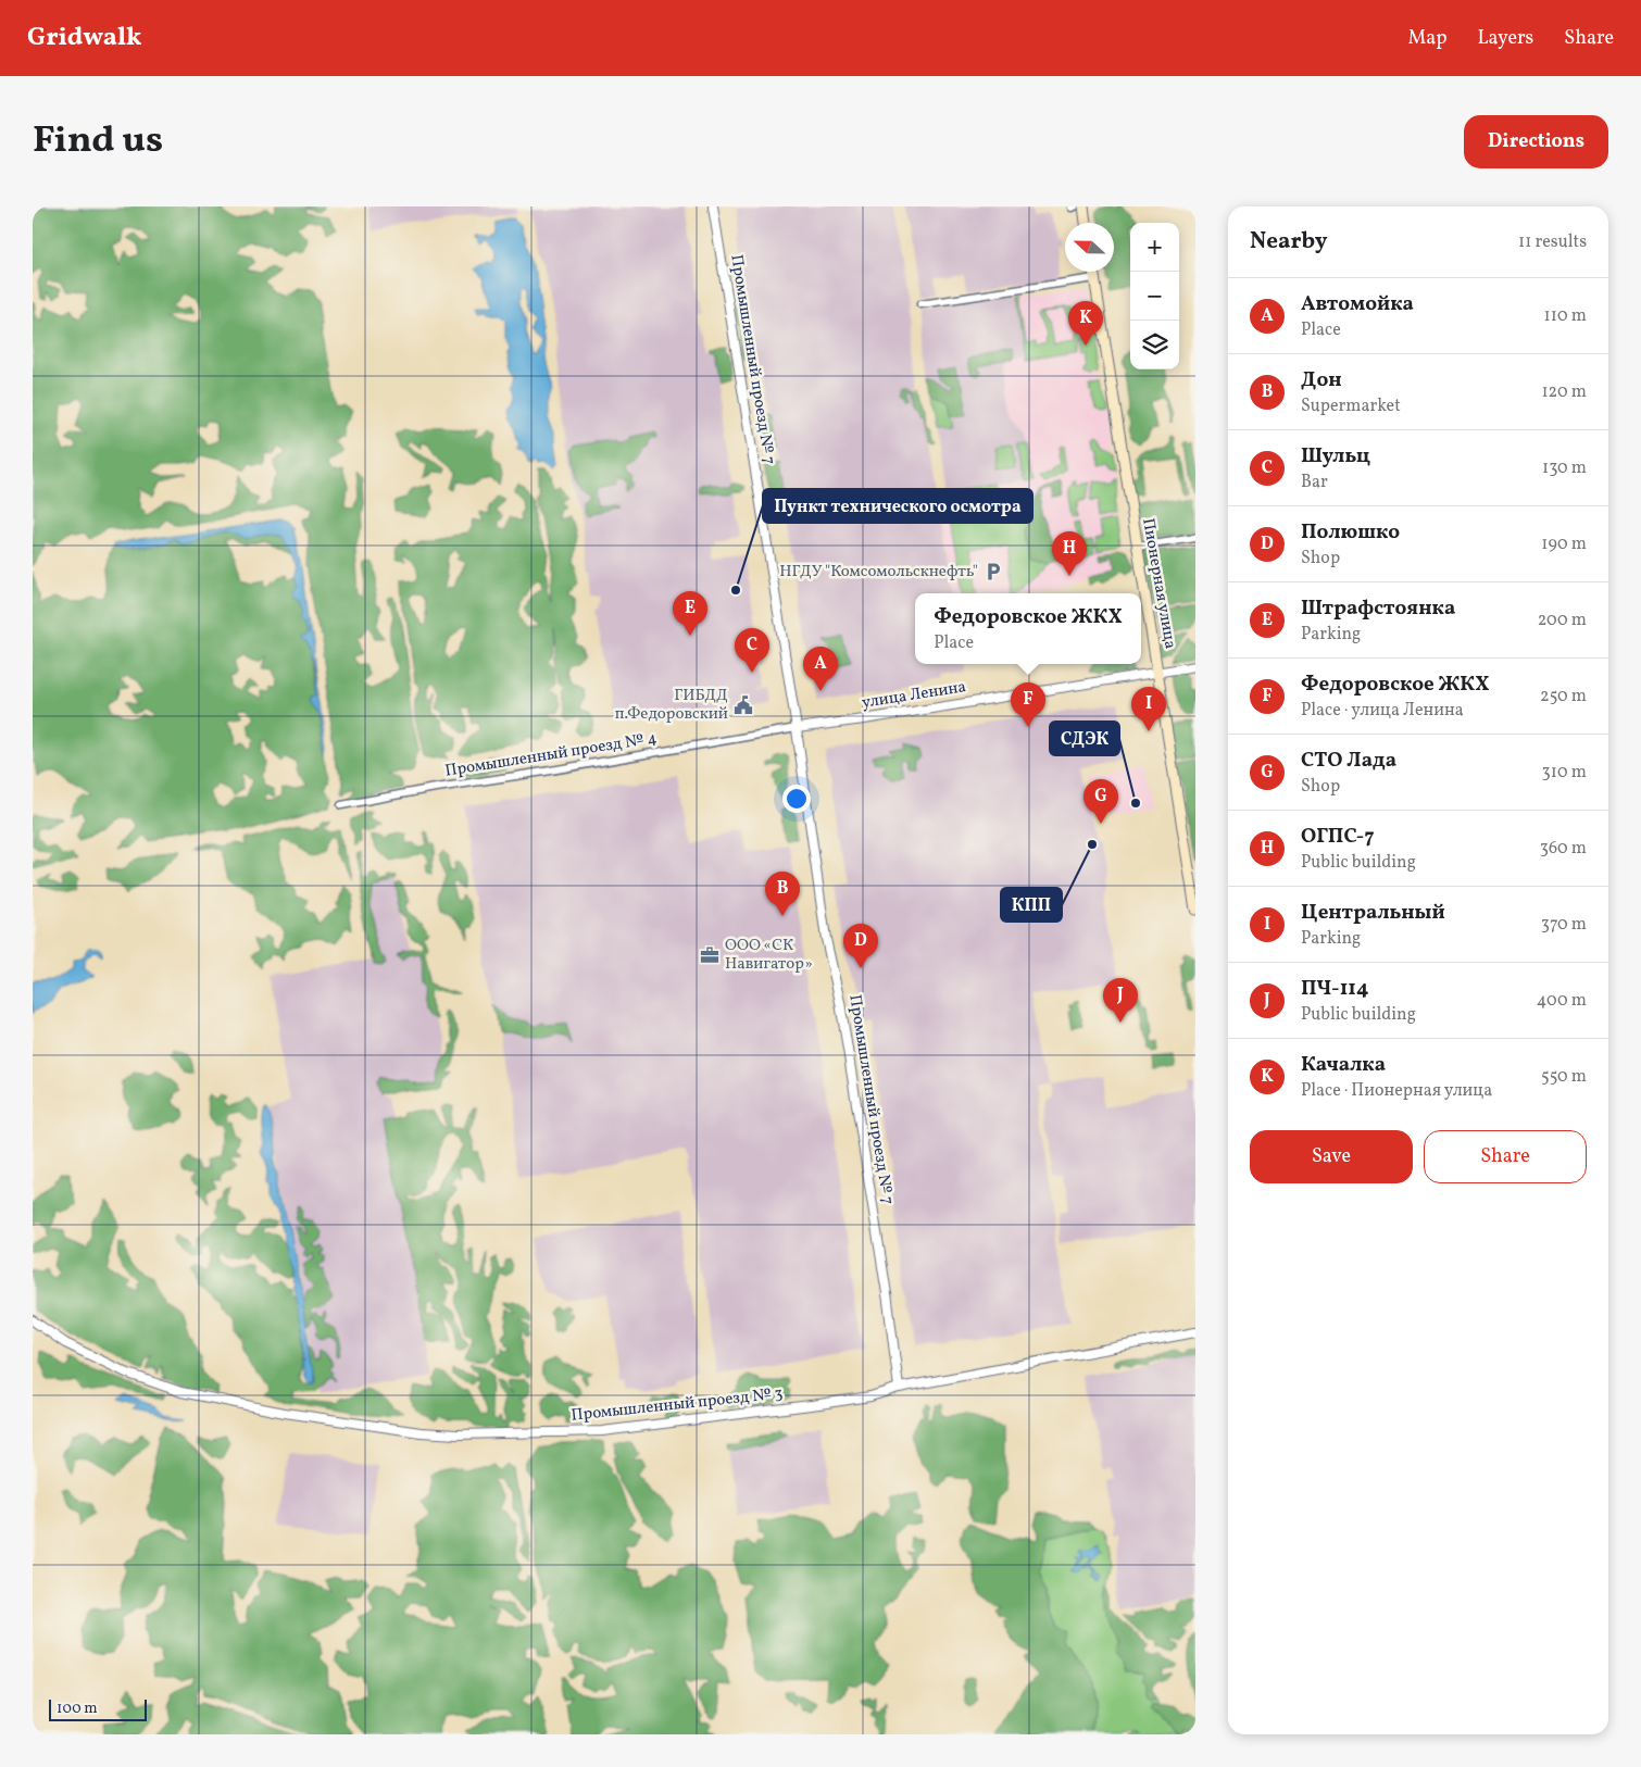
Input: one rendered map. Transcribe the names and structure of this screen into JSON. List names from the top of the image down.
{
  "streets": {
    "main road": ["Пионерная улица"],
    "street": [
      "Промышленный проезд № 7",
      "улица Ленина",
      "Промышленный проезд № 4",
      "Промышленный проезд № 3"
    ]
  },
  "crossings": [
    ["Промышленный проезд № 7", "улица Ленина"],
    ["Промышленный проезд № 7", "Промышленный проезд № 4"],
    ["Промышленный проезд № 7", "Промышленный проезд № 3"],
    ["Пионерная улица", "улица Ленина"],
    ["улица Ленина", "Промышленный проезд № 4"]
  ],
  "places": {
    "parking": ["НГДУ \"Комсомольскнефть\""],
    "other": ["Пункт технического осмотра", "СДЭК", "КПП"],
    "public building": ["ГИБДД п.Федоровский"],
    "office": ["ООО «СК Навигатор»"]
  },
  "scale_bar": "100 m",
  "north": "left",
  "page": {
    "header": "Gridwalk",
    "nav": ["Map", "Layers", "Share"],
    "title": "Find us",
    "buttons": [
      "Directions",
      ["Save", "Share"]
    ],
    "heading": ["Nearby", "11 results"],
    "map_buttons": ["+", "−"],
    "list": [
      {
        "mark": "A",
        "name": "Автомойка",
        "note": "Place",
        "value": "110 m"
      },
      {
        "mark": "B",
        "name": "Дон",
        "note": "Supermarket",
        "value": "120 m"
      },
      {
        "mark": "C",
        "name": "Шульц",
        "note": "Bar",
        "value": "130 m"
      },
      {
        "mark": "D",
        "name": "Полюшко",
        "note": "Shop",
        "value": "190 m"
      },
      {
        "mark": "E",
        "name": "Штрафстоянка",
        "note": "Parking",
        "value": "200 m"
      },
      {
        "mark": "F",
        "name": "Федоровское ЖКХ",
        "note": "Place · улица Ленина",
        "value": "250 m"
      },
      {
        "mark": "G",
        "name": "СТО Лада",
        "note": "Shop",
        "value": "310 m"
      },
      {
        "mark": "H",
        "name": "ОГПС-7",
        "note": "Public building",
        "value": "360 m"
      },
      {
        "mark": "I",
        "name": "Центральный",
        "note": "Parking",
        "value": "370 m"
      },
      {
        "mark": "J",
        "name": "ПЧ-114",
        "note": "Public building",
        "value": "400 m"
      },
      {
        "mark": "K",
        "name": "Качалка",
        "note": "Place · Пионерная улица",
        "value": "550 m"
      }
    ],
    "pins": [
      "K",
      "H",
      "E",
      "C",
      "A",
      "F",
      "I",
      "G",
      "B",
      "D",
      "J"
    ],
    "popup": ["Федоровское ЖКХ", "Place"],
    "scale": "100 m"
  }
}
